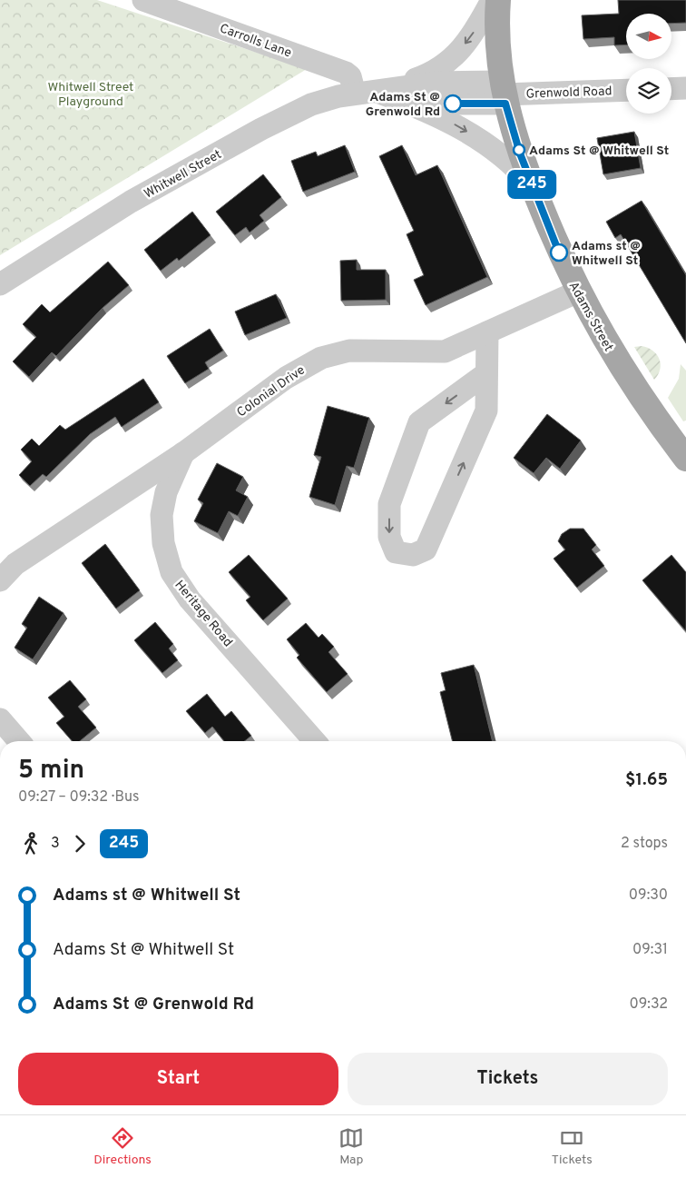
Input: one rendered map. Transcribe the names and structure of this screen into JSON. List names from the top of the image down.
{
  "streets": {
    "main road": ["Adams Street"],
    "street": [
      "Carrolls Lane",
      "Grenwold Road",
      "Whitwell Street",
      "Colonial Drive",
      "Heritage Road"
    ]
  },
  "crossings": [
    ["Carrolls Lane", "Whitwell Street"],
    ["Grenwold Road", "Whitwell Street"],
    ["Grenwold Road", "Adams Street"],
    ["Whitwell Street", "Adams Street"],
    ["Adams Street", "Colonial Drive"],
    ["Colonial Drive", "Heritage Road"]
  ],
  "parks": ["Whitwell Street Playground"],
  "places": ["Adams St @ Grenwold Rd", "Adams St @ Whitwell St", "Adams st @ Whitwell St"],
  "lines": ["bus line 245"],
  "north": "right",
  "page": {
    "on_map": "245",
    "heading": ["5 min", "09:27 – 09:32 · Bus", "$1.65"],
    "legs": ["3", "245", "2 stops"],
    "list": [
      {
        "name": "Adams st @ Whitwell St",
        "value": "09:30"
      },
      {
        "name": "Adams St @ Whitwell St",
        "value": "09:31"
      },
      {
        "name": "Adams St @ Grenwold Rd",
        "value": "09:32"
      }
    ],
    "buttons": ["Start", "Tickets"],
    "tabs": ["Directions", "Map", "Tickets"]
  }
}
